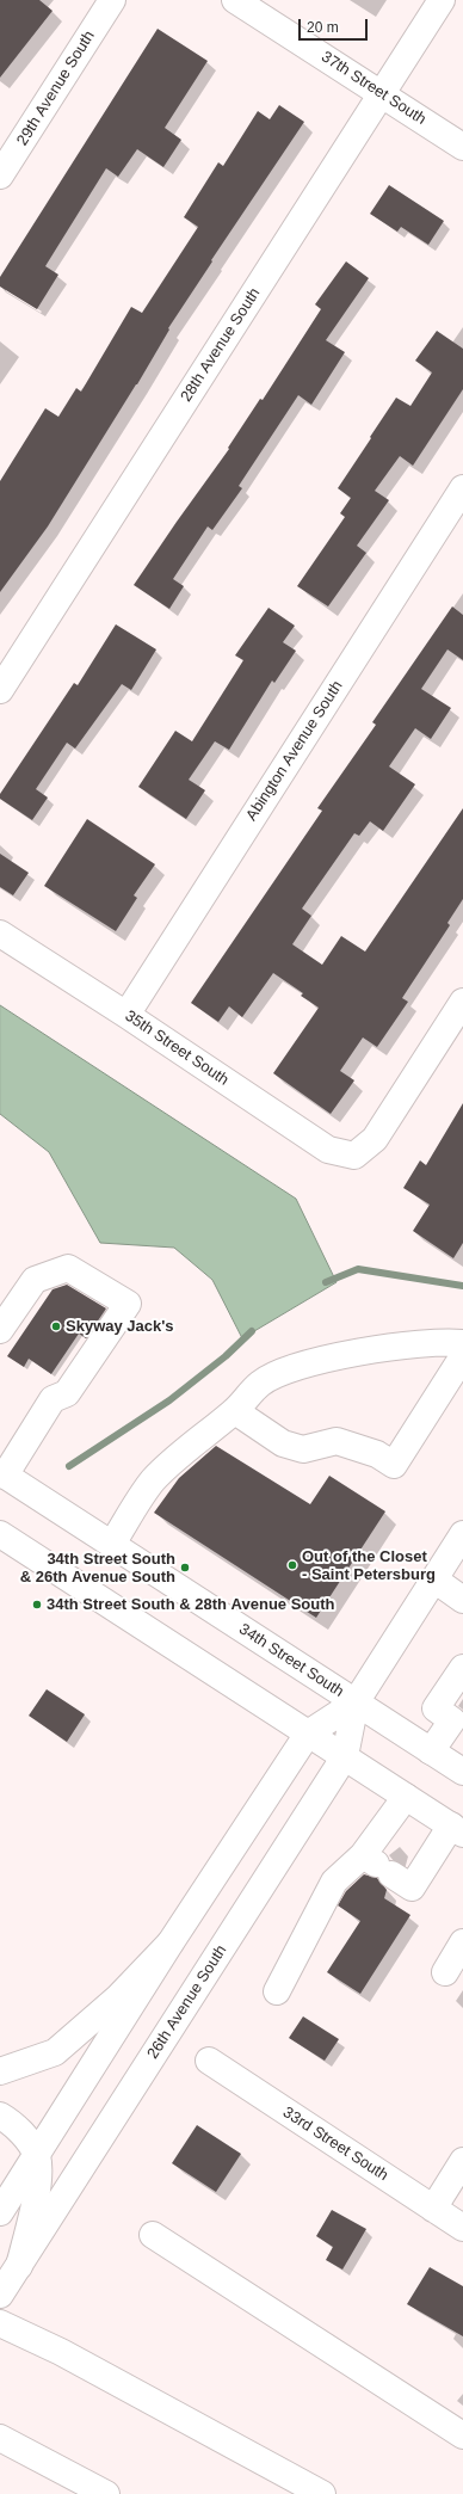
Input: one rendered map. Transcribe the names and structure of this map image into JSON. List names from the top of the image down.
{
  "streets": {
    "main road": [
      "29th Avenue South",
      "37th Street South",
      "28th Avenue South",
      "Abington Avenue South",
      "35th Street South",
      "34th Street South",
      "26th Avenue South",
      "33rd Street South"
    ]
  },
  "crossings": [
    ["37th Street South", "28th Avenue South"],
    ["Abington Avenue South", "35th Street South"],
    ["34th Street South", "26th Avenue South"]
  ],
  "places": [
    "Skyway Jack's",
    "Out of the Closet - Saint Petersburg",
    "34th Street South & 26th Avenue South",
    "34th Street South & 28th Avenue South"
  ],
  "scale_bar": "20 m"
}
